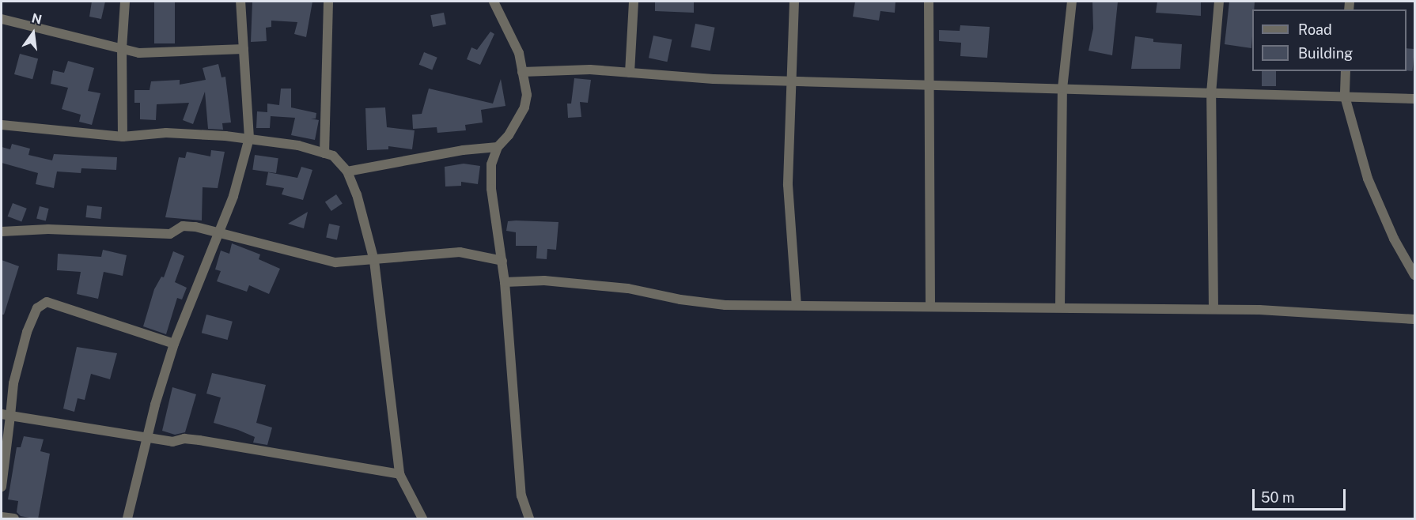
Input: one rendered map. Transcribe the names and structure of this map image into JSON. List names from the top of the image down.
{
  "legend": ["Road", "Building"],
  "scale_bar": "50 m",
  "north": "top"
}
